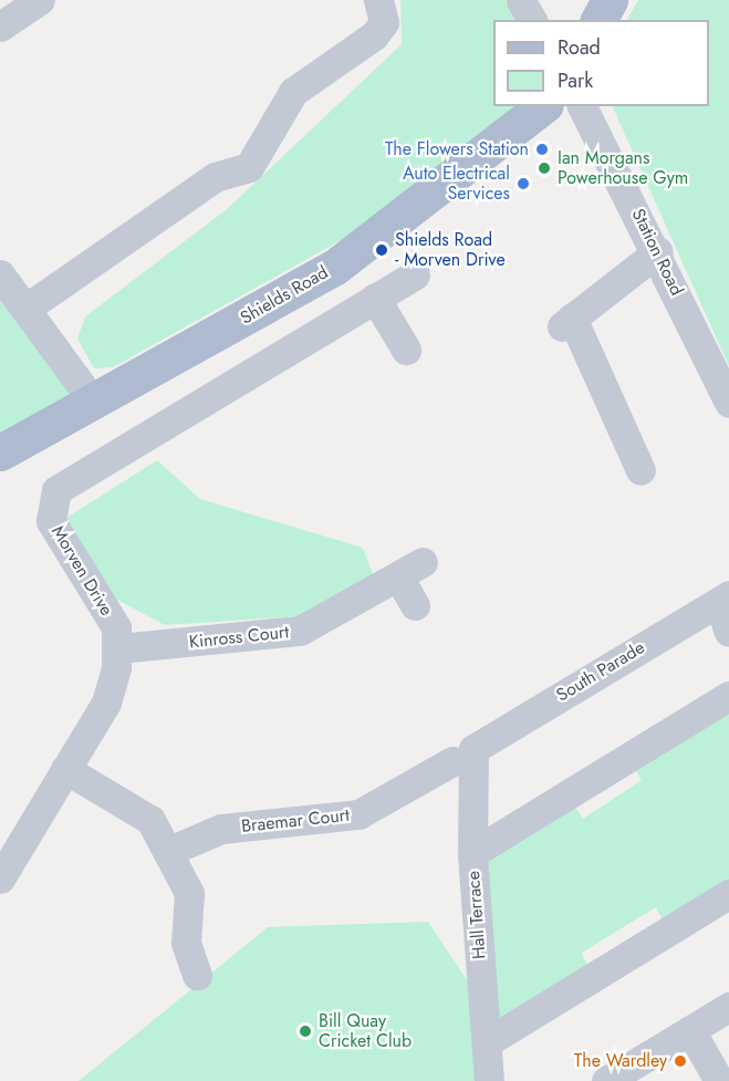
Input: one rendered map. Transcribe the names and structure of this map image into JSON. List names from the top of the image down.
{
  "streets": {
    "main road": ["Shields Road"],
    "street": [
      "Station Road",
      "Morven Drive",
      "Kinross Court",
      "South Parade",
      "Braemar Court",
      "Hall Terrace"
    ]
  },
  "crossings": [
    ["Morven Drive", "Kinross Court"],
    ["South Parade", "Braemar Court"],
    ["South Parade", "Hall Terrace"],
    ["Braemar Court", "Hall Terrace"]
  ],
  "places": [
    "The Flowers Station",
    "Ian Morgans Powerhouse Gym",
    "Auto Electrical Services",
    "Shields Road - Morven Drive",
    "Bill Quay Cricket Club",
    "The Wardley"
  ],
  "legend": ["Road", "Park"]
}
